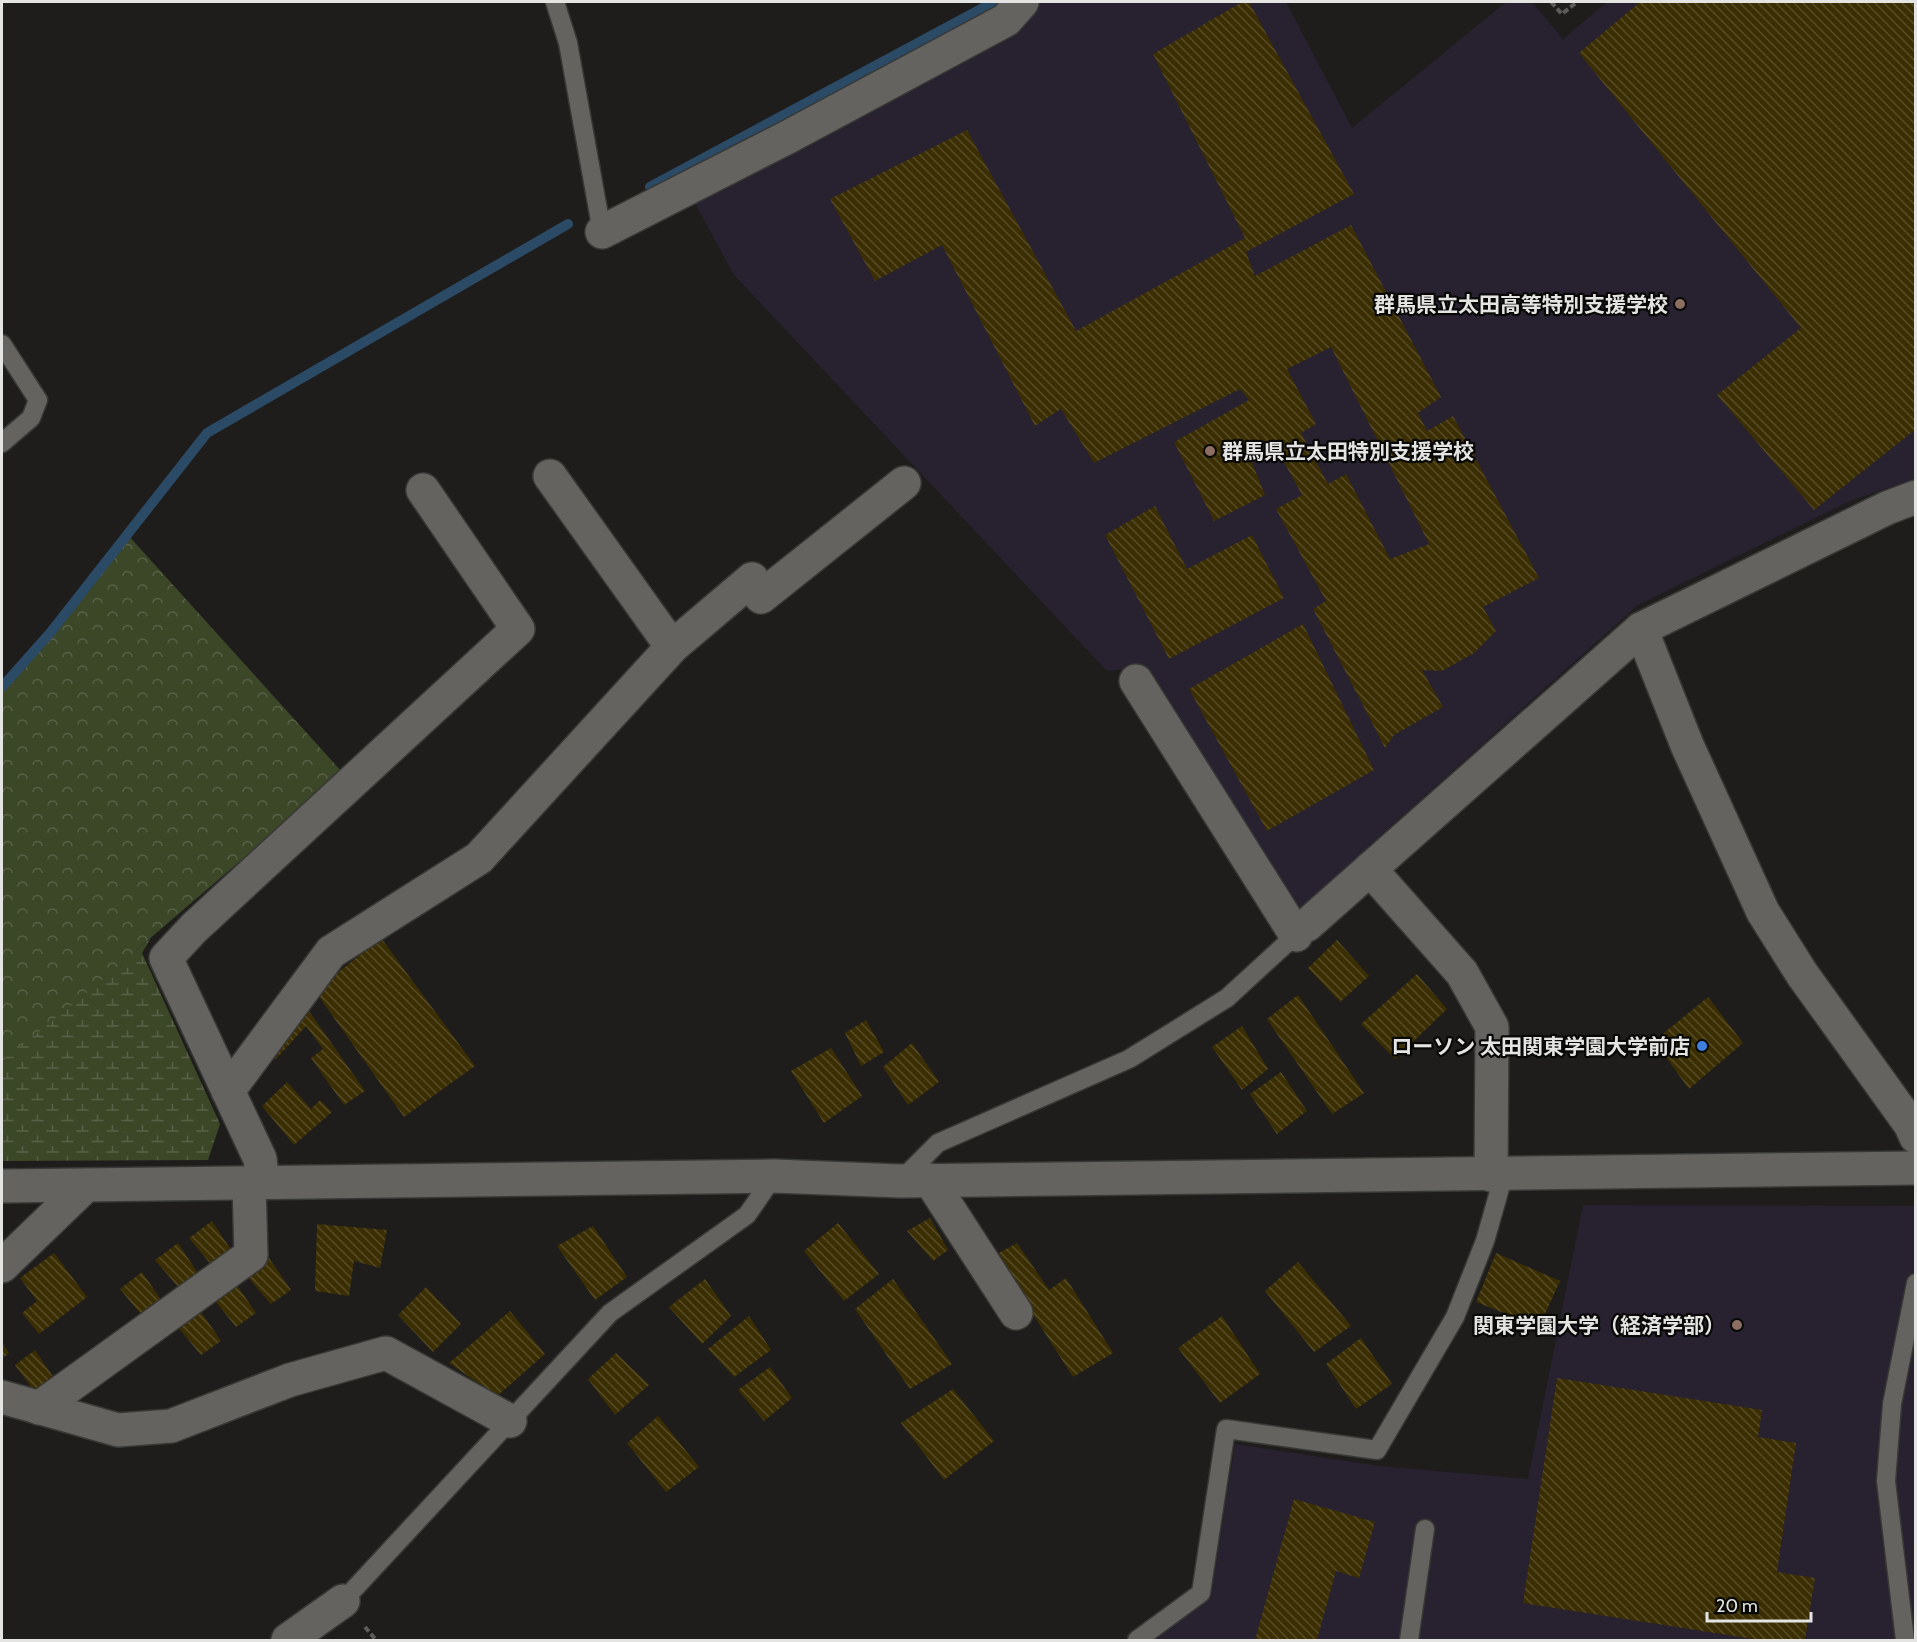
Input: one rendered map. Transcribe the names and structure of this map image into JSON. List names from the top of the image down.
{
  "places": [
    "群馬県立太田高等特別支援学校",
    "群馬県立太田特別支援学校",
    "ローソン 太田関東学園大学前店",
    "関東学園大学（経済学部）"
  ],
  "scale_bar": "20 m"
}
